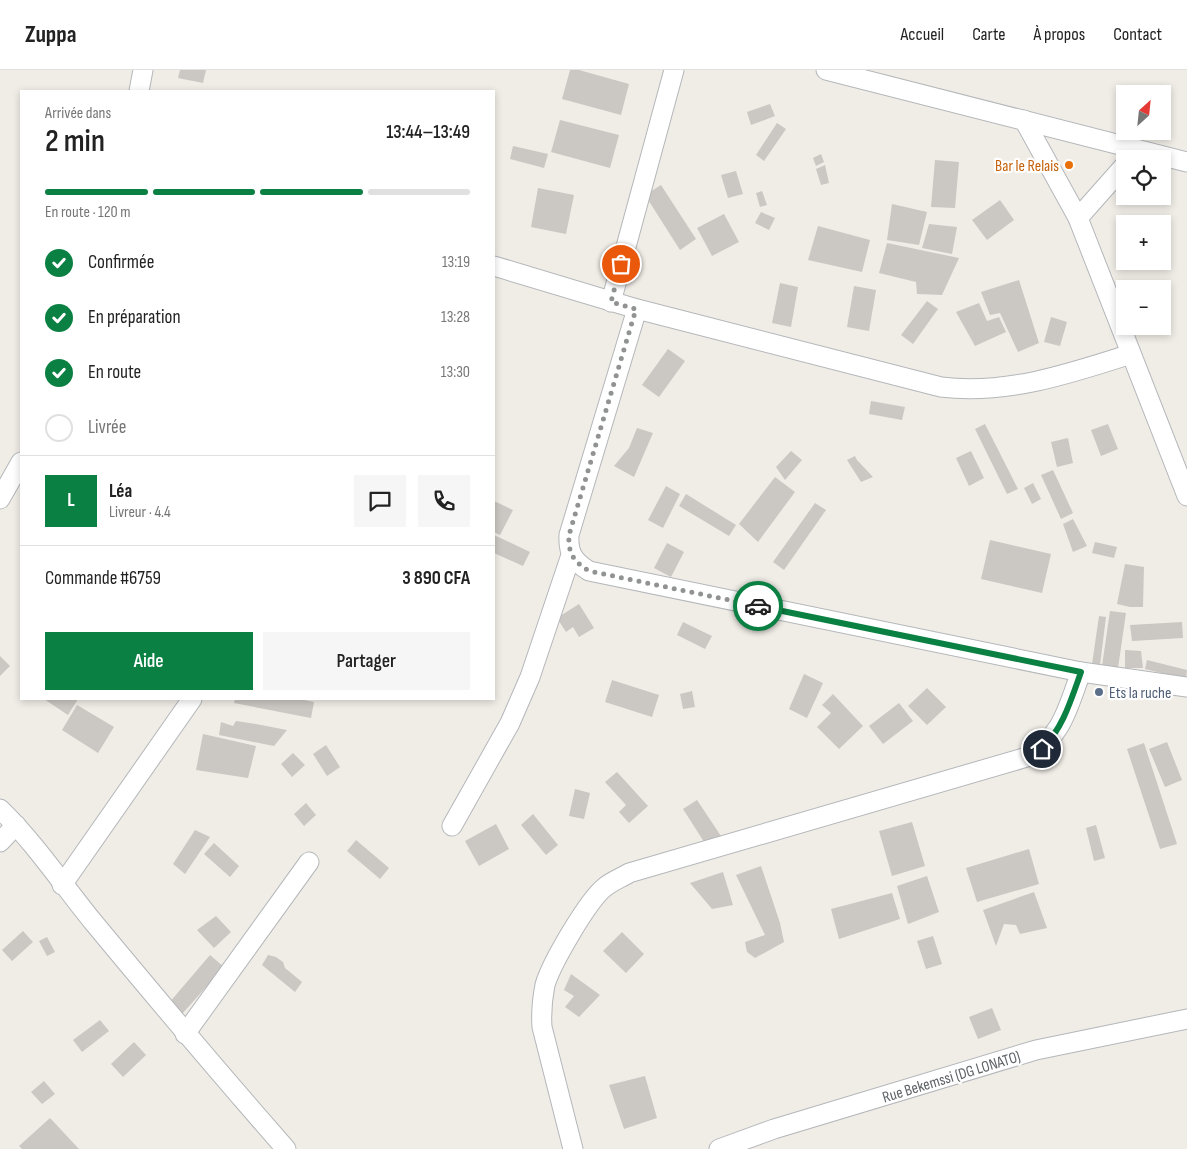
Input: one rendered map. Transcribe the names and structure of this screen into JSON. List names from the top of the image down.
{
  "streets": {
    "street": ["Rue Bekemssi (DG LONATO)"]
  },
  "places": ["Bar le Relais", "Ets la ruche"],
  "north": "top right",
  "page": {
    "header": "Zuppa",
    "nav": [
      "Accueil",
      "Carte",
      "À propos",
      "Contact"
    ],
    "map_buttons": ["+", "−"],
    "heading": ["2 min", "Arrivée dans", "13:44–13:49"],
    "panel": [
      "Léa",
      "Livreur · 4.4",
      "Commande #6759",
      "3 890 CFA"
    ],
    "bar": "En route · 120 m",
    "list": [
      ["Confirmée", "13:19"],
      ["En préparation", "13:28"],
      ["En route", "13:30"],
      "Livrée"
    ],
    "round": "L",
    "buttons": ["Aide", "Partager"]
  }
}
